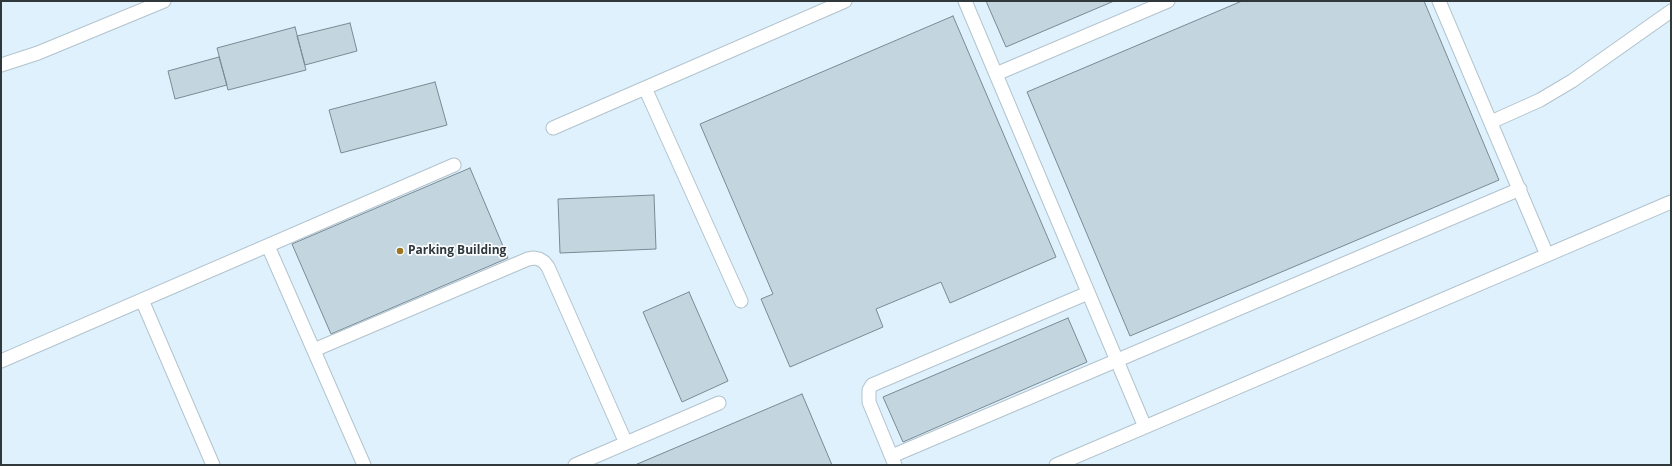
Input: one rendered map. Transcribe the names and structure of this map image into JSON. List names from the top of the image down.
{
  "places": ["Parking Building"]
}
